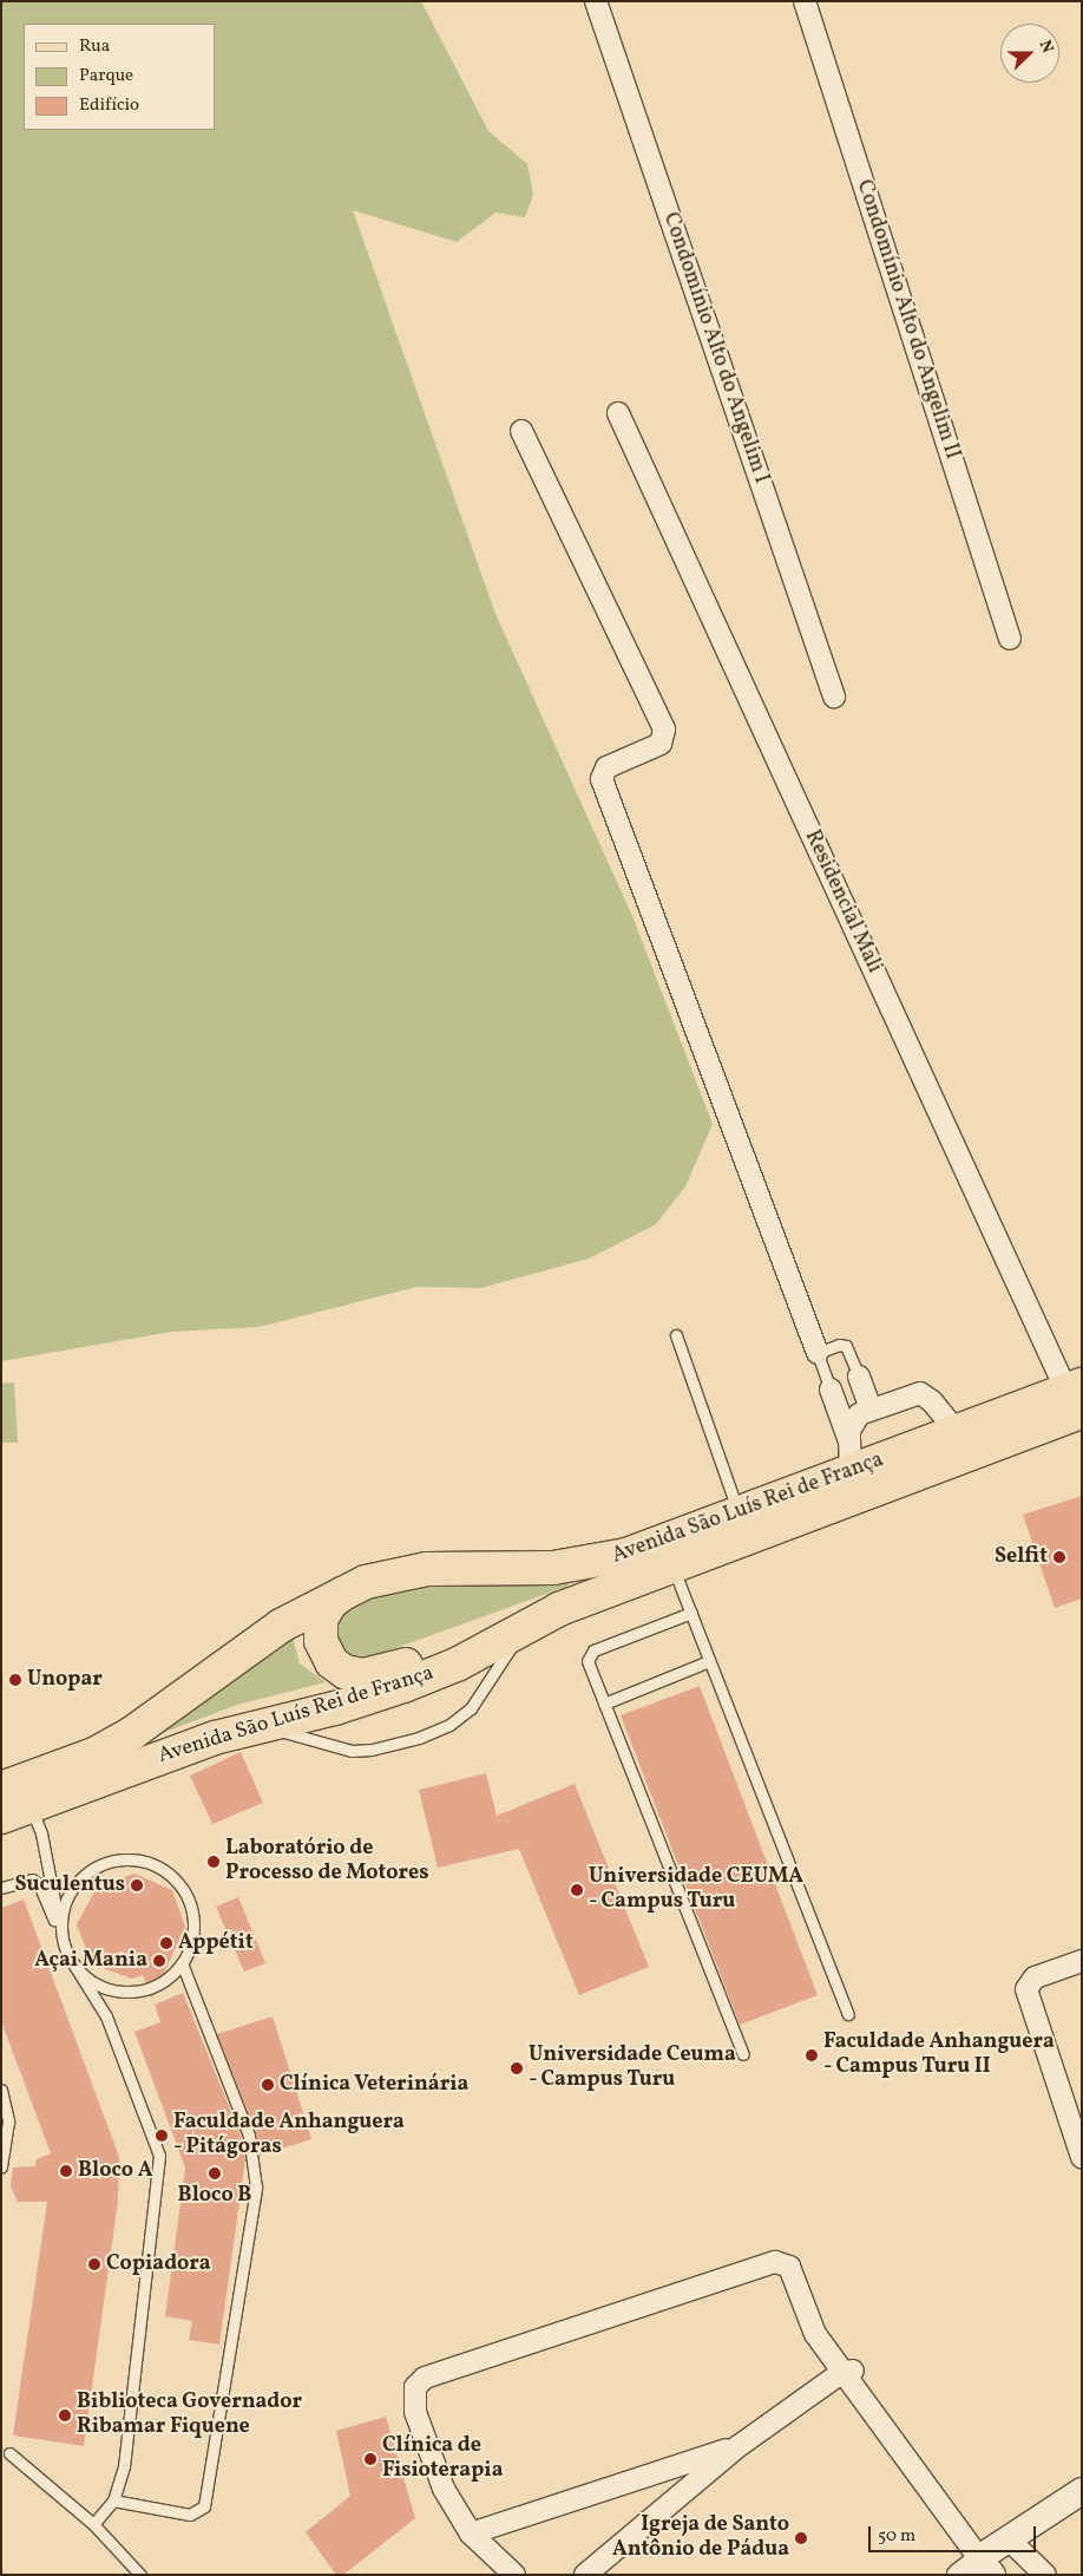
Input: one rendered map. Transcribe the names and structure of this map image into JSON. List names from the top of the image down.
{
  "streets": {
    "main road": ["Avenida São Luís Rei de França"],
    "street": ["Condomínio Alto do Angelim II", "Condomínio Alto do Angelim I", "Residencial Mali"]
  },
  "crossings": [
    ["Residencial Mali", "Avenida São Luís Rei de França"]
  ],
  "places": [
    "Selfit",
    "Unopar",
    "Laboratório de Processo de Motores",
    "Suculentus",
    "Universidade CEUMA - Campus Turu",
    "Appétit",
    "Açai Mania",
    "Faculdade Anhanguera - Campus Turu II",
    "Universidade Ceuma - Campus Turu",
    "Clínica Veterinária",
    "Faculdade Anhanguera - Pitágoras",
    "Bloco A",
    "Bloco B",
    "Copiadora",
    "Biblioteca Governador Ribamar Fiquene",
    "Clínica de Fisioterapia",
    "Igreja de Santo Antônio de Pádua"
  ],
  "legend": ["Rua", "Parque", "Edifício"],
  "scale_bar": "50 m",
  "north": "right"
}
